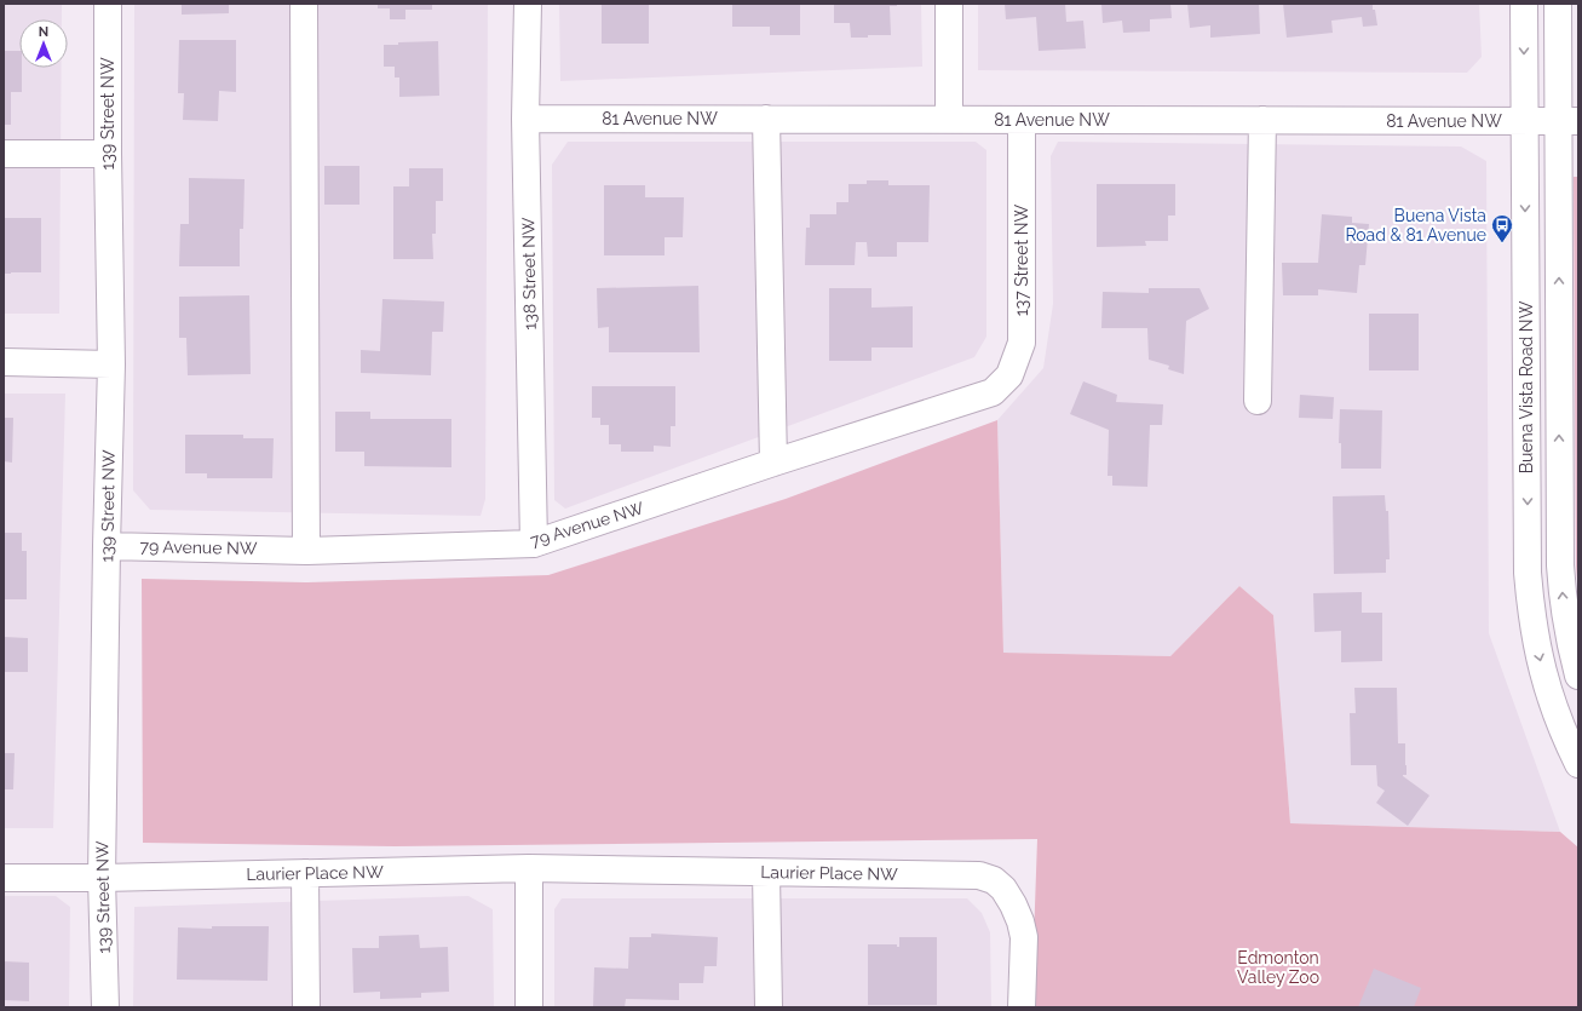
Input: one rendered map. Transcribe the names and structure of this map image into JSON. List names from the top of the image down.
{
  "streets": {
    "street": [
      "139 Street NW",
      "81 Avenue NW",
      "137 Street NW",
      "138 Street NW",
      "Buena Vista Road NW",
      "79 Avenue NW",
      "Laurier Place NW"
    ]
  },
  "crossings": [
    ["139 Street NW", "79 Avenue NW"],
    ["139 Street NW", "Laurier Place NW"],
    ["81 Avenue NW", "137 Street NW"],
    ["81 Avenue NW", "138 Street NW"],
    ["81 Avenue NW", "Buena Vista Road NW"],
    ["137 Street NW", "79 Avenue NW"],
    ["138 Street NW", "79 Avenue NW"]
  ],
  "parks": ["Edmonton Valley Zoo"],
  "places": {
    "bus stop": ["Buena Vista Road & 81 Avenue"]
  },
  "north": "top"
}
